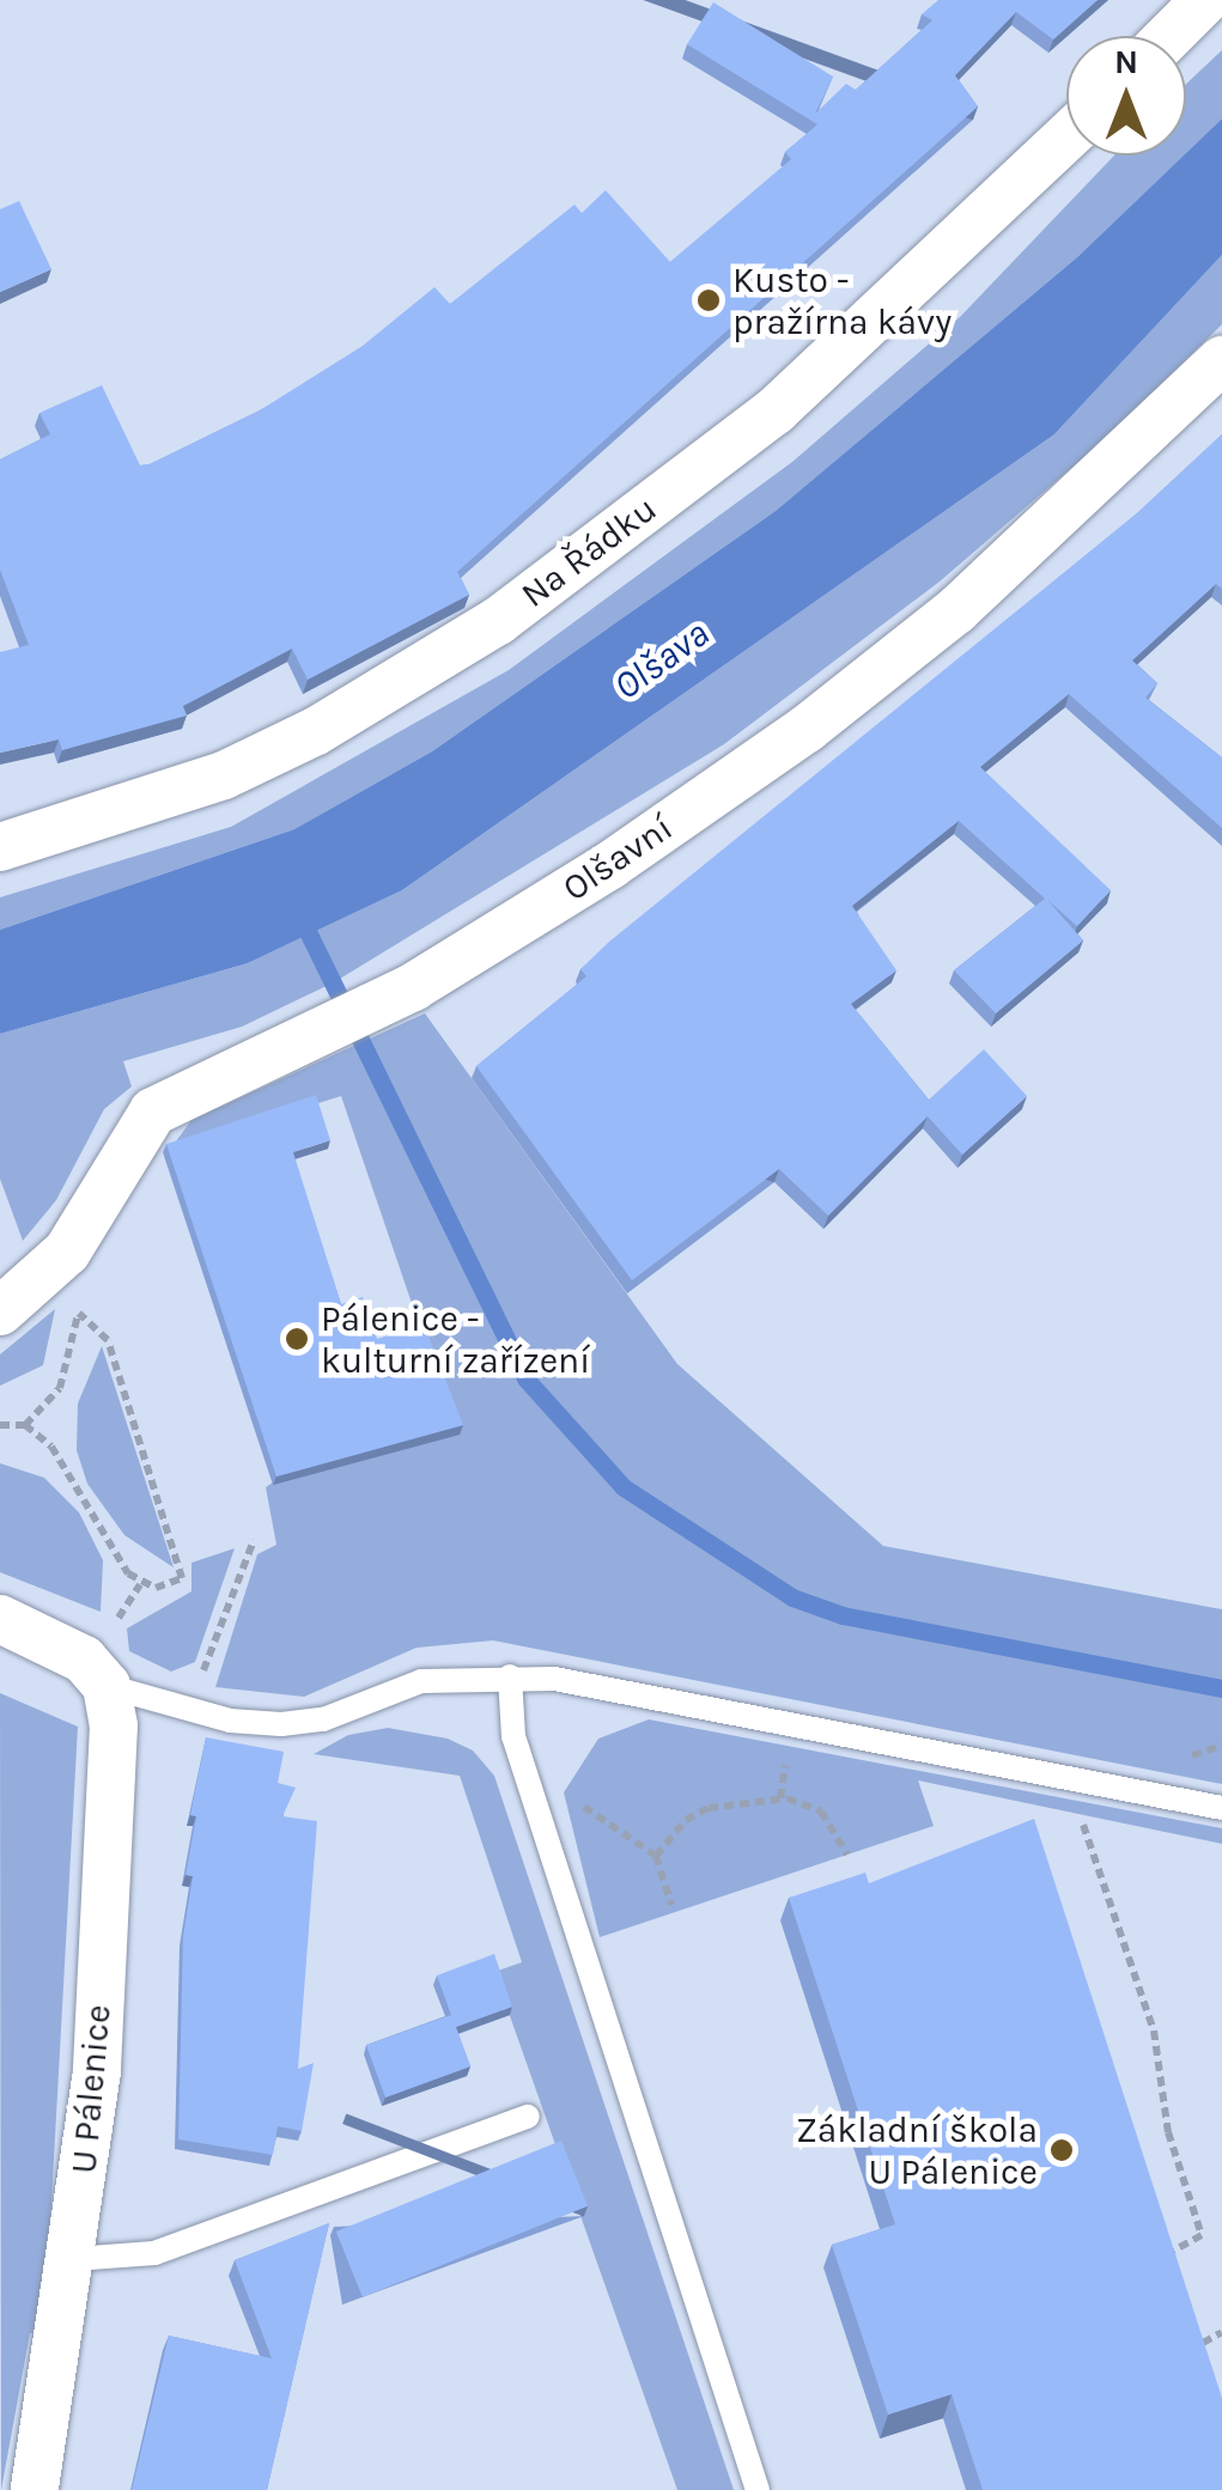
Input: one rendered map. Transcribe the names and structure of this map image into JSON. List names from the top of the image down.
{
  "streets": {
    "street": ["Na Řádku", "Olšavní", "U Pálenice"]
  },
  "water": ["Olšava"],
  "places": ["Kusto - pražírna kávy", "Pálenice - kulturní zařízení", "Základní škola U Pálenice"],
  "north": "top"
}
